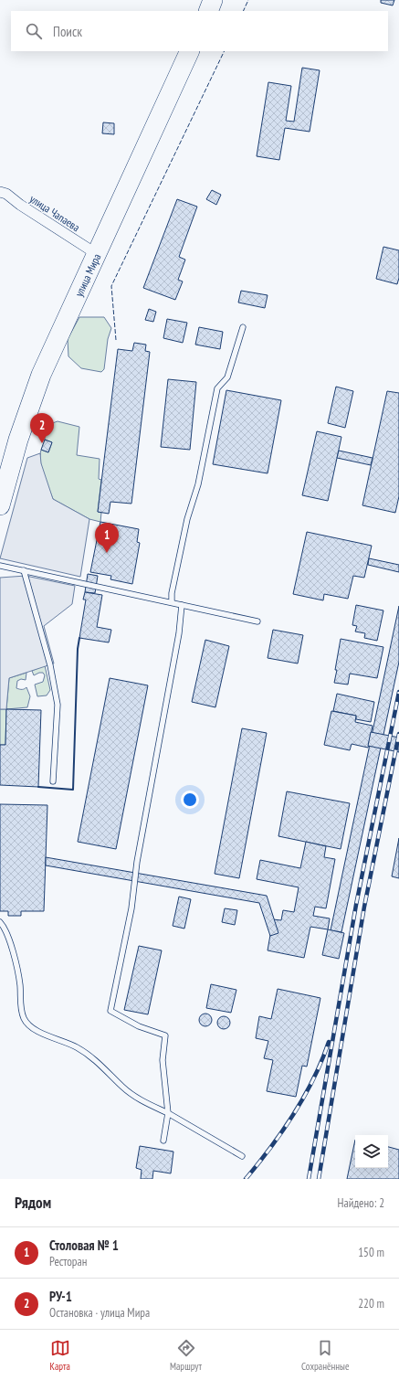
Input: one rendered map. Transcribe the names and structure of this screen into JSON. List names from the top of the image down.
{
  "streets": {
    "highway": ["улица Мира"],
    "street": ["улица Чапаева"]
  },
  "crossings": [
    ["улица Чапаева", "улица Мира"]
  ],
  "page": {
    "search": "Поиск",
    "pins": ["2", "1"],
    "heading": ["Рядом", "Найдено: 2"],
    "list": [
      {
        "mark": "1",
        "name": "Столовая № 1",
        "note": "Ресторан",
        "value": "150 m"
      },
      {
        "mark": "2",
        "name": "РУ-1",
        "note": "Остановка · улица Мира",
        "value": "220 m"
      }
    ],
    "nav": ["Карта", "Маршрут", "Сохранённые"]
  }
}
